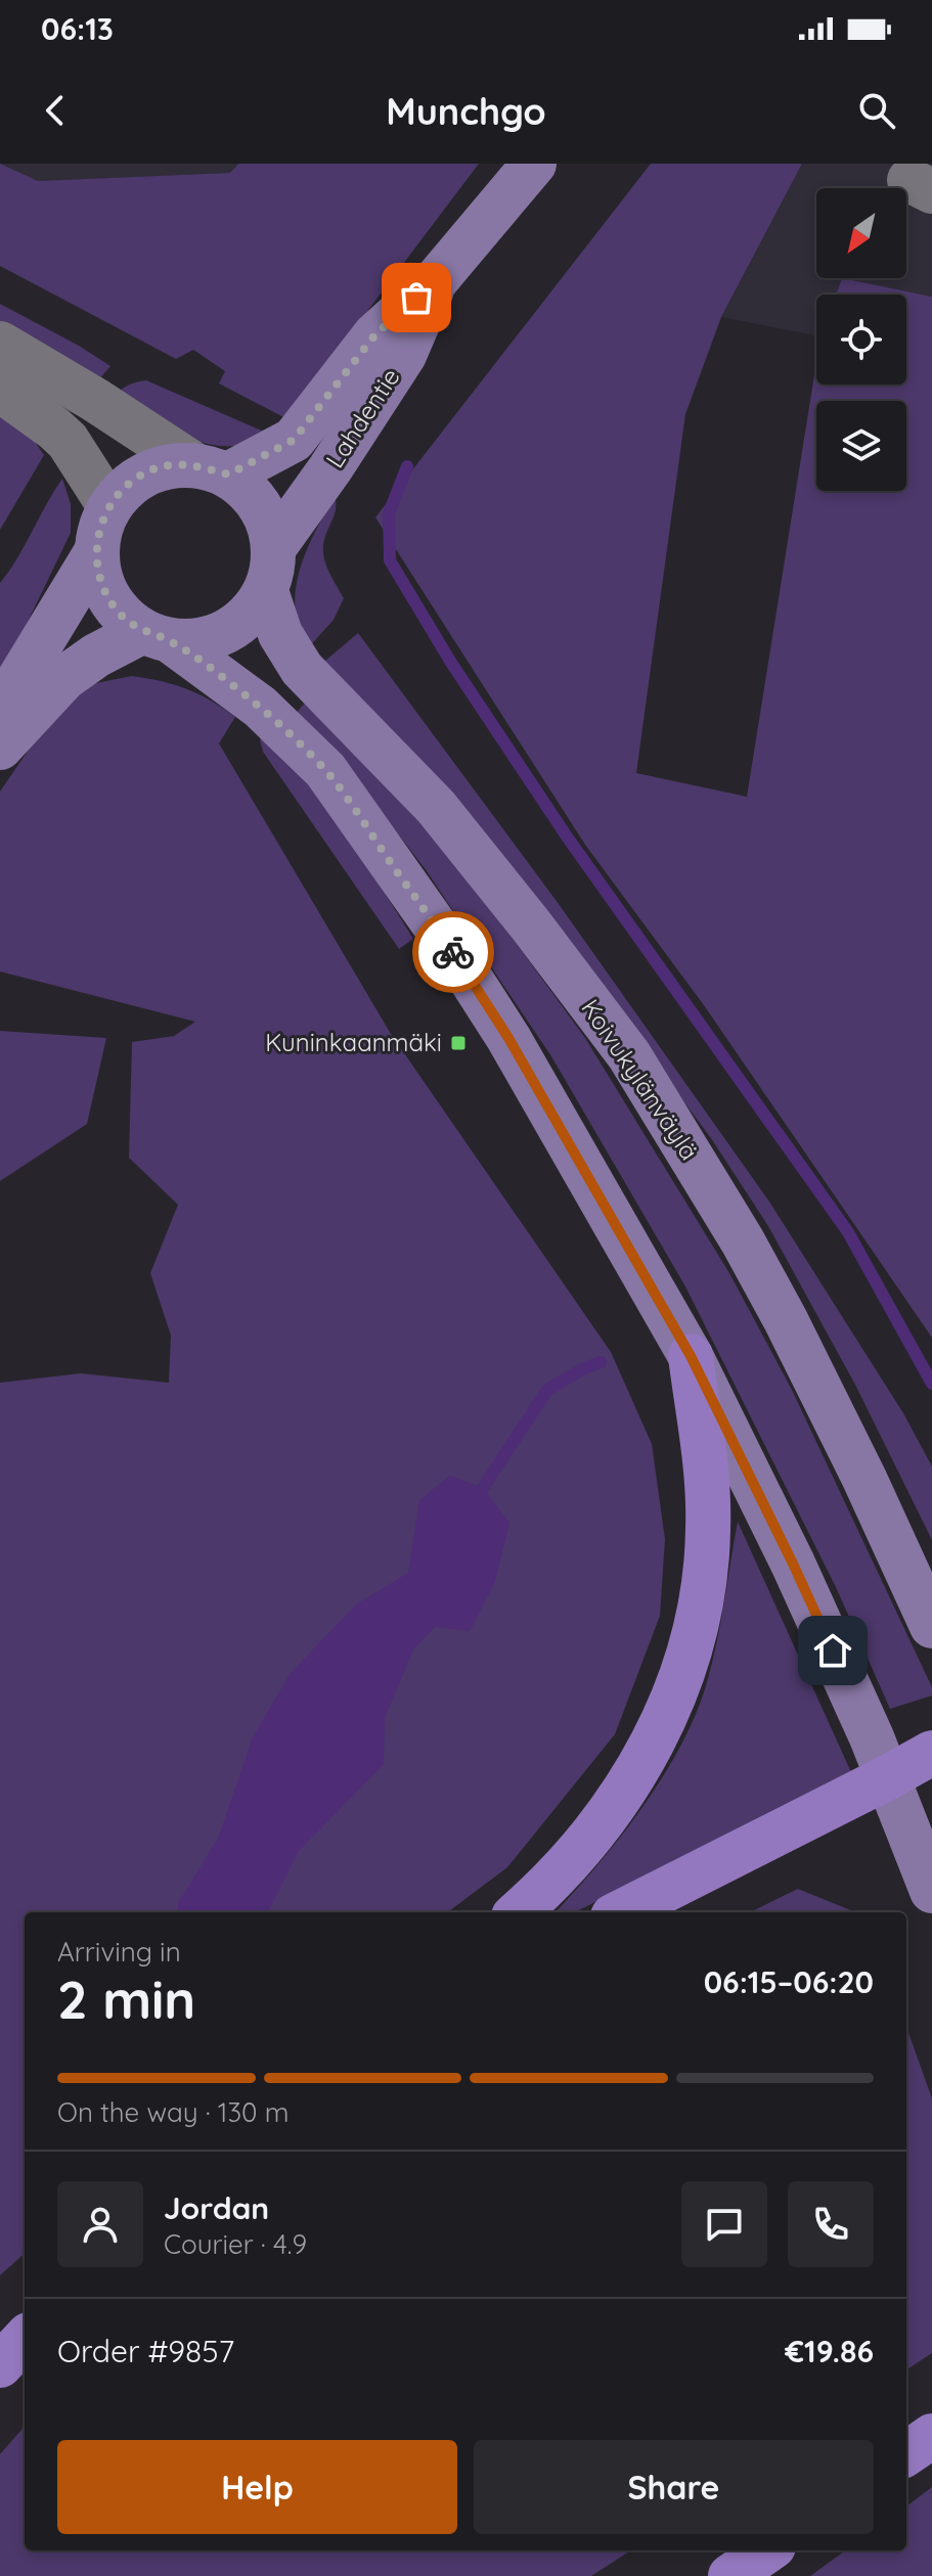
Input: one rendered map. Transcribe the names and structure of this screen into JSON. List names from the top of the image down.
{
  "streets": {
    "main road": ["Lahdentie", "Koivukylänväylä"]
  },
  "crossings": [
    ["Lahdentie", "Koivukylänväylä"]
  ],
  "places": {
    "transit": ["Kuninkaanmäki"]
  },
  "north": "bottom left",
  "page": {
    "status": "06:13",
    "header": "Munchgo",
    "heading": ["2 min", "Arriving in", "06:15–06:20"],
    "panel": [
      "Jordan",
      "Courier · 4.9",
      "Order #9857",
      "€19.86"
    ],
    "bar": "On the way · 130 m",
    "buttons": ["Help", "Share"]
  }
}
